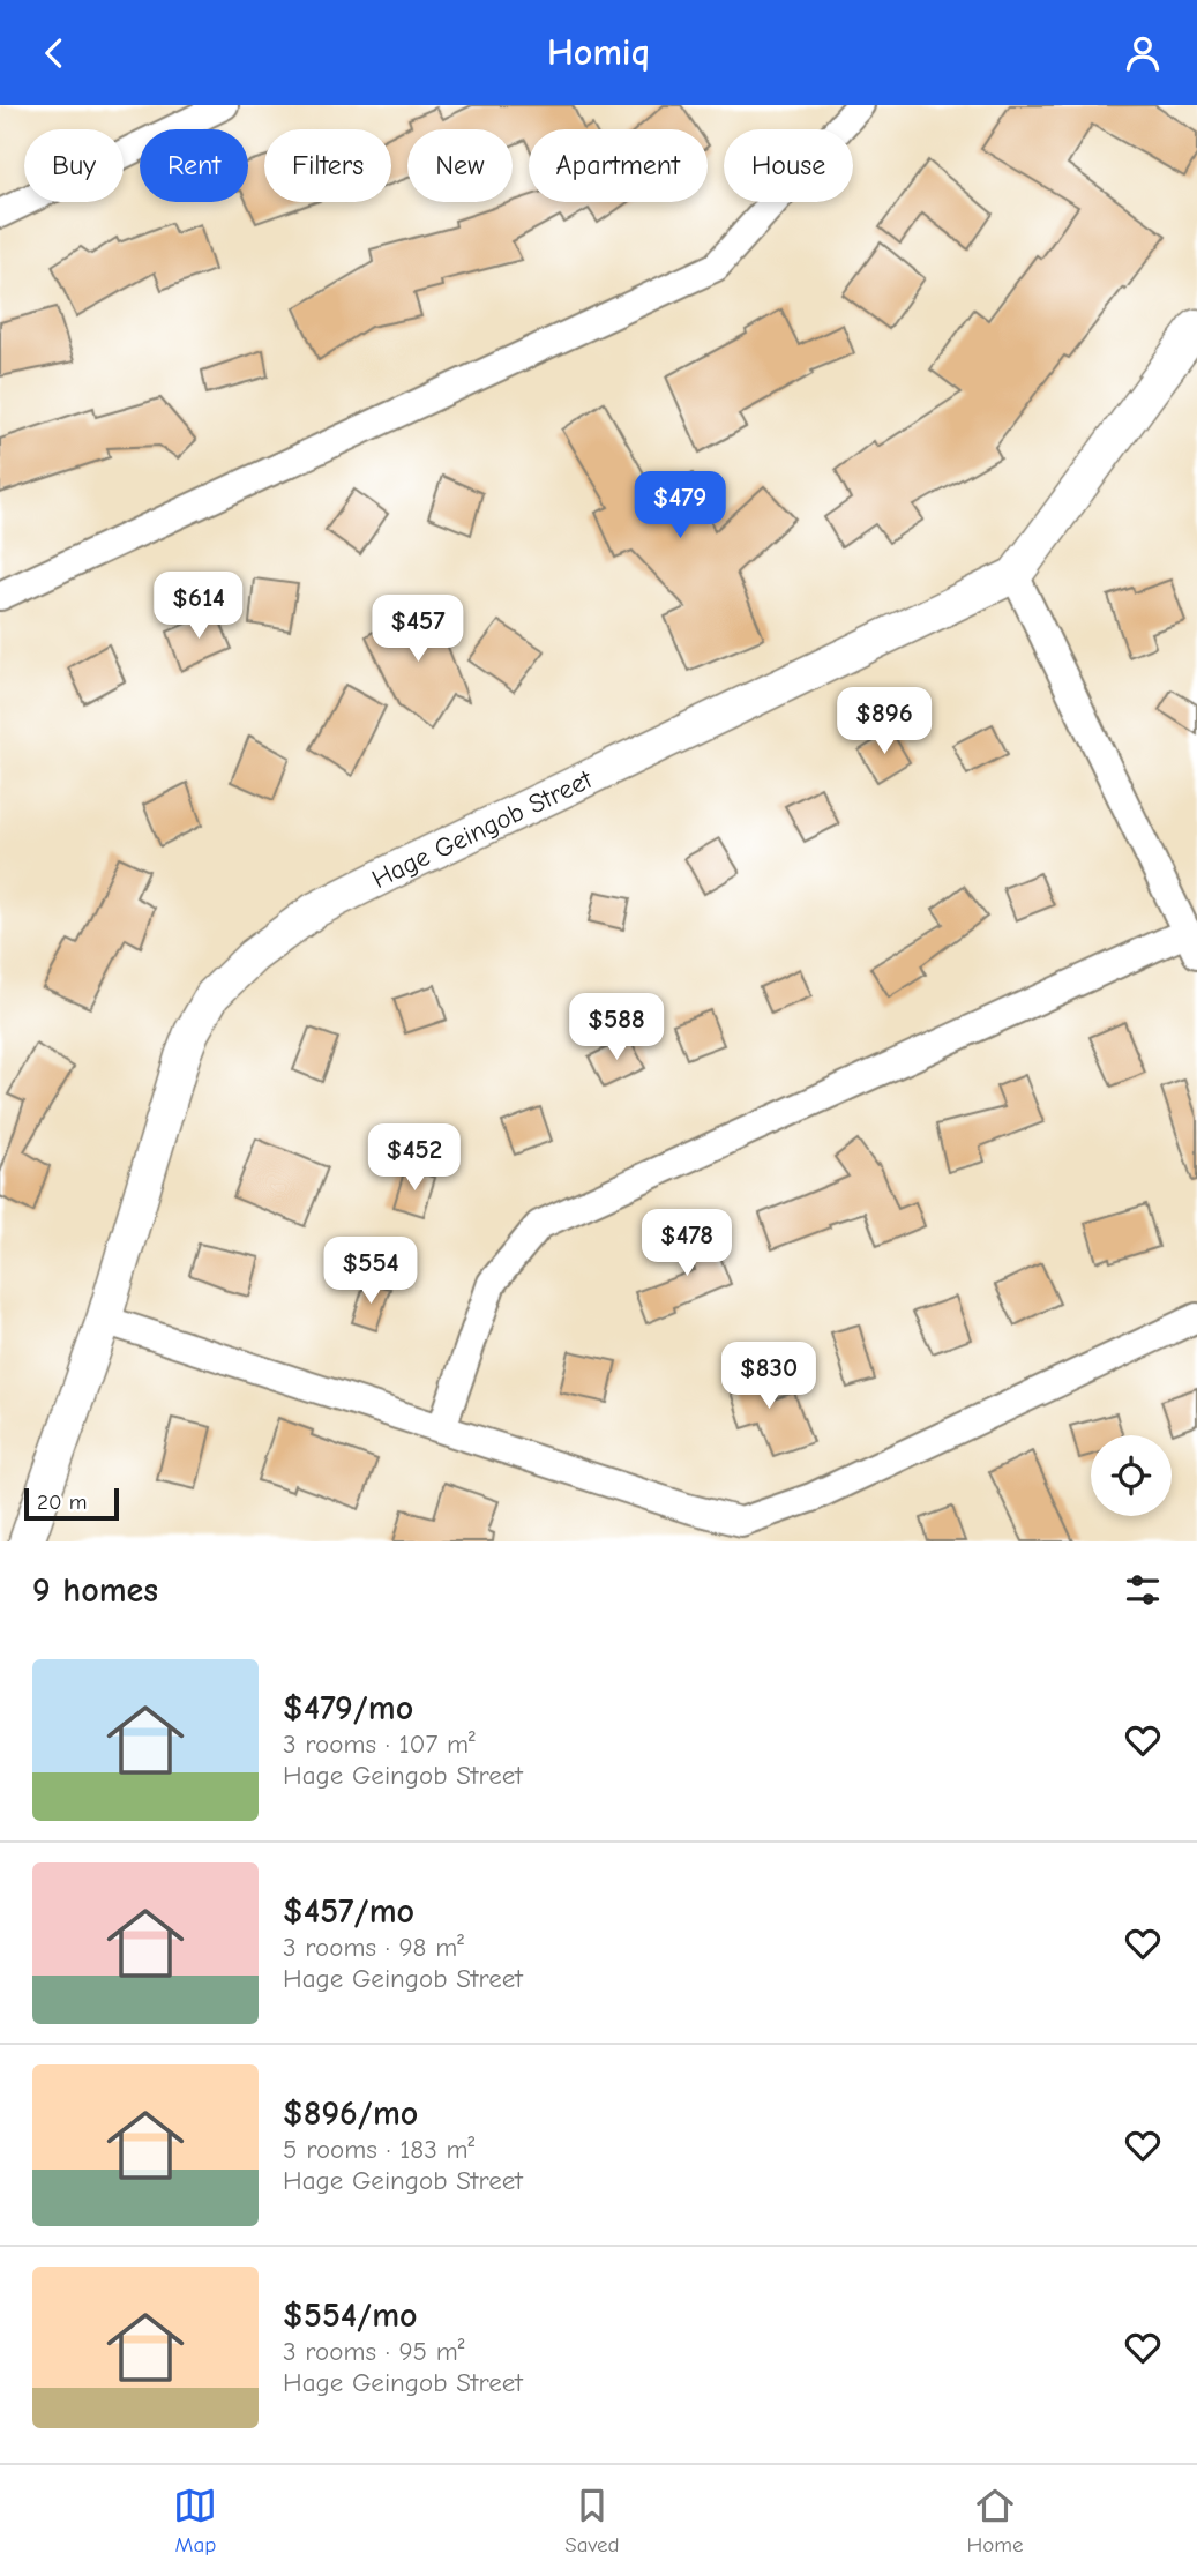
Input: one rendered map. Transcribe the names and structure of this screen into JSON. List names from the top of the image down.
{
  "streets": {
    "street": ["Hage Geingob Street"]
  },
  "scale_bar": "20 m",
  "page": {
    "header": "Homiq",
    "chip": [
      "Buy",
      "Rent",
      "Filters",
      "New",
      "Apartment",
      "House"
    ],
    "price": [
      "$479",
      "$614",
      "$457",
      "$896",
      "$588",
      "$452",
      "$478",
      "$554",
      "$830"
    ],
    "scale": "20 m",
    "heading": "9 homes",
    "list": [
      {
        "name": "$479/mo",
        "note": "3 rooms · 107 m² · Hage Geingob Street"
      },
      {
        "name": "$457/mo",
        "note": "3 rooms · 98 m² · Hage Geingob Street"
      },
      {
        "name": "$896/mo",
        "note": "5 rooms · 183 m² · Hage Geingob Street"
      },
      {
        "name": "$554/mo",
        "note": "3 rooms · 95 m² · Hage Geingob Street"
      }
    ],
    "tabs": ["Map", "Saved", "Home"]
  }
}
